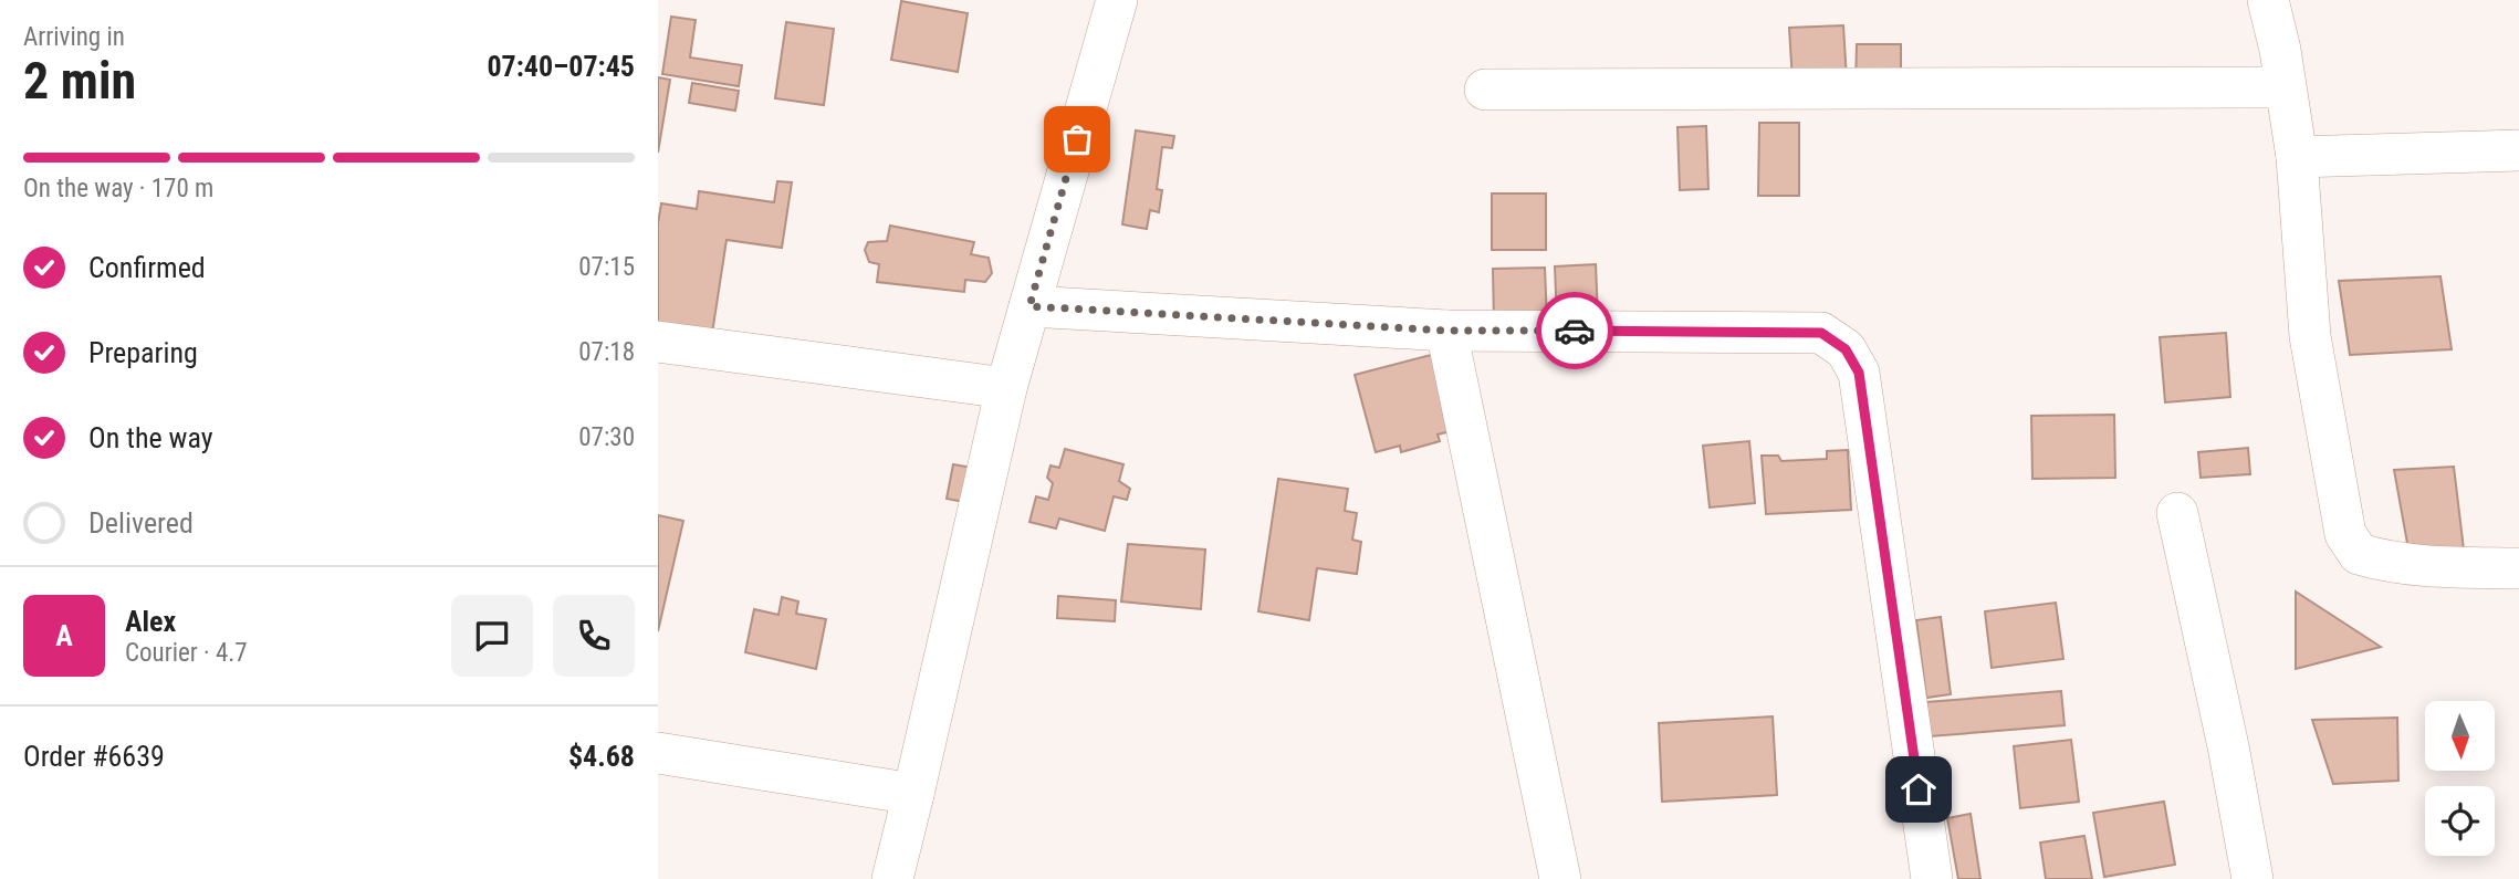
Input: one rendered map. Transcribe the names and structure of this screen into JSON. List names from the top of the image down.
{
  "north": "bottom",
  "page": {
    "heading": ["2 min", "Arriving in", "07:40–07:45"],
    "panel": [
      "Alex",
      "Courier · 4.7",
      "Order #6639",
      "$4.68"
    ],
    "bar": "On the way · 170 m",
    "list": [
      ["Confirmed", "07:15"],
      ["Preparing", "07:18"],
      ["On the way", "07:30"],
      "Delivered"
    ],
    "round": "A"
  }
}
